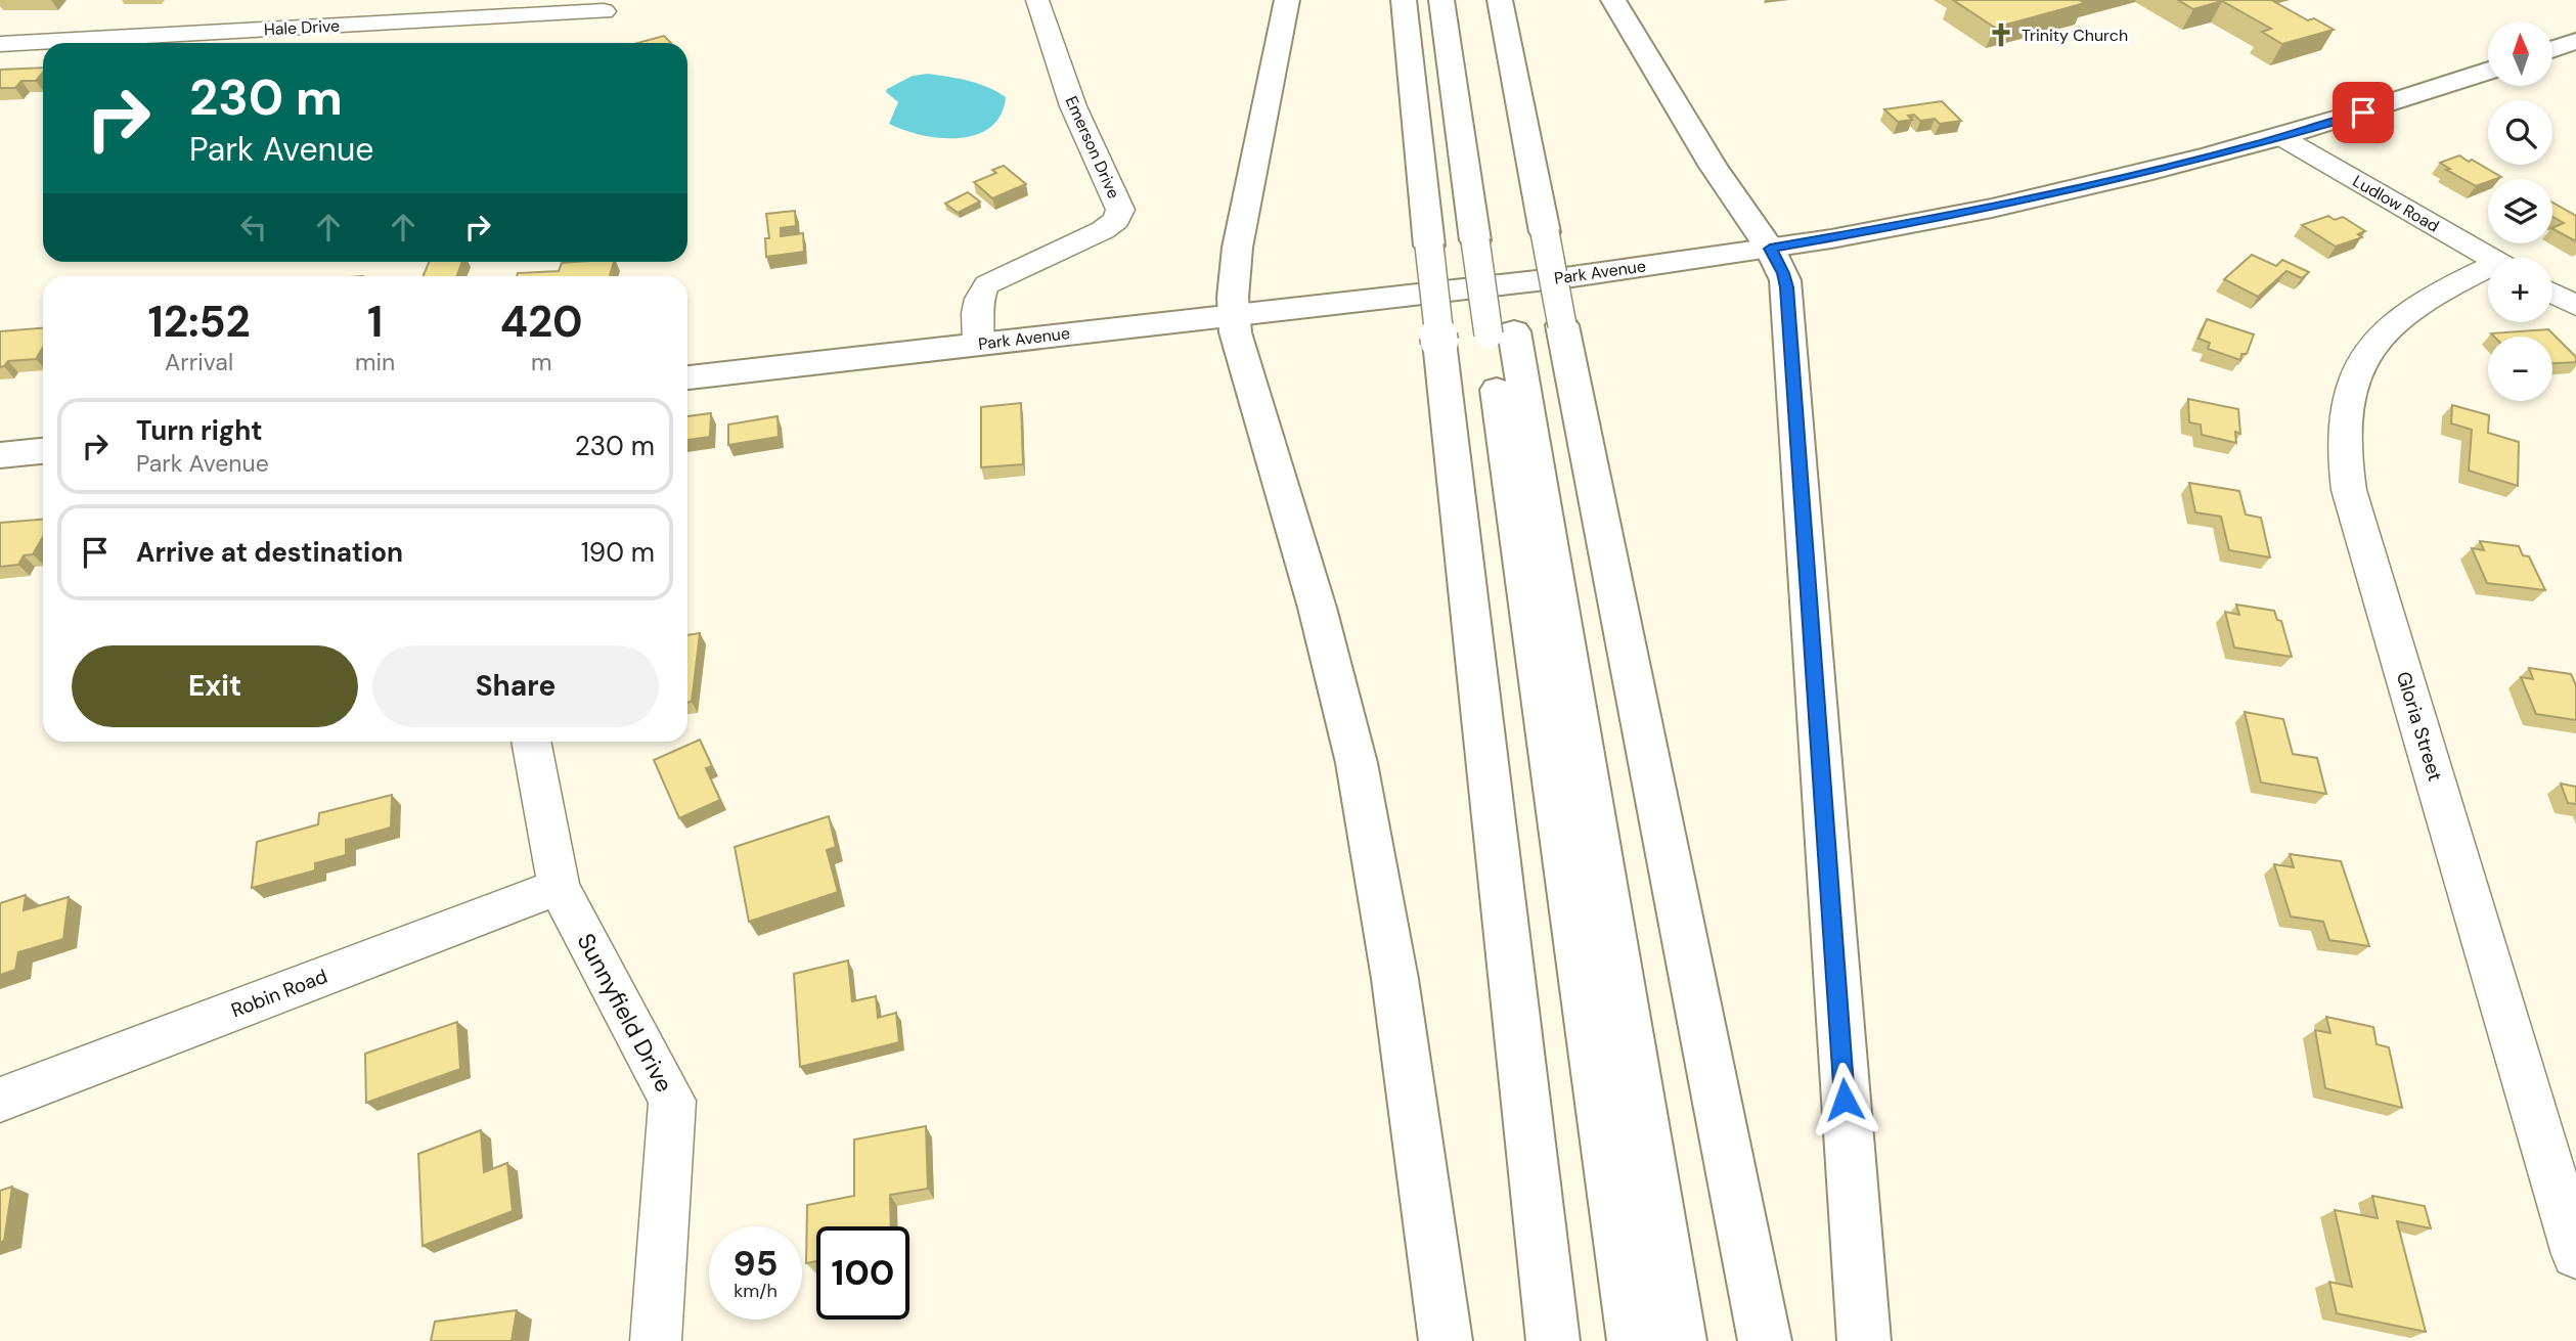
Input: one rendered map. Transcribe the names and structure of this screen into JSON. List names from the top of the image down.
{
  "streets": {
    "main road": ["Park Avenue"],
    "street": [
      "Hale Drive",
      "Emerson Drive",
      "Ludlow Road",
      "Gloria Street",
      "Robin Road",
      "Sunnyfield Drive"
    ]
  },
  "crossings": [
    ["Emerson Drive", "Park Avenue"],
    ["Ludlow Road", "Park Avenue"],
    ["Robin Road", "Sunnyfield Drive"]
  ],
  "places": {
    "church": ["Trinity Church"]
  },
  "north": "top",
  "page": {
    "map_buttons": ["+", "−"],
    "turn": ["230 m", "Park Avenue"],
    "eta": [
      "12:52",
      "Arrival",
      "1",
      "min",
      "420",
      "m"
    ],
    "list": [
      {
        "name": "Turn right",
        "note": "Park Avenue",
        "value": "230 m"
      },
      {
        "name": "Arrive at destination",
        "value": "190 m"
      }
    ],
    "buttons": ["Exit", "Share"],
    "speed": "95 km/h",
    "limit": "100"
  }
}
